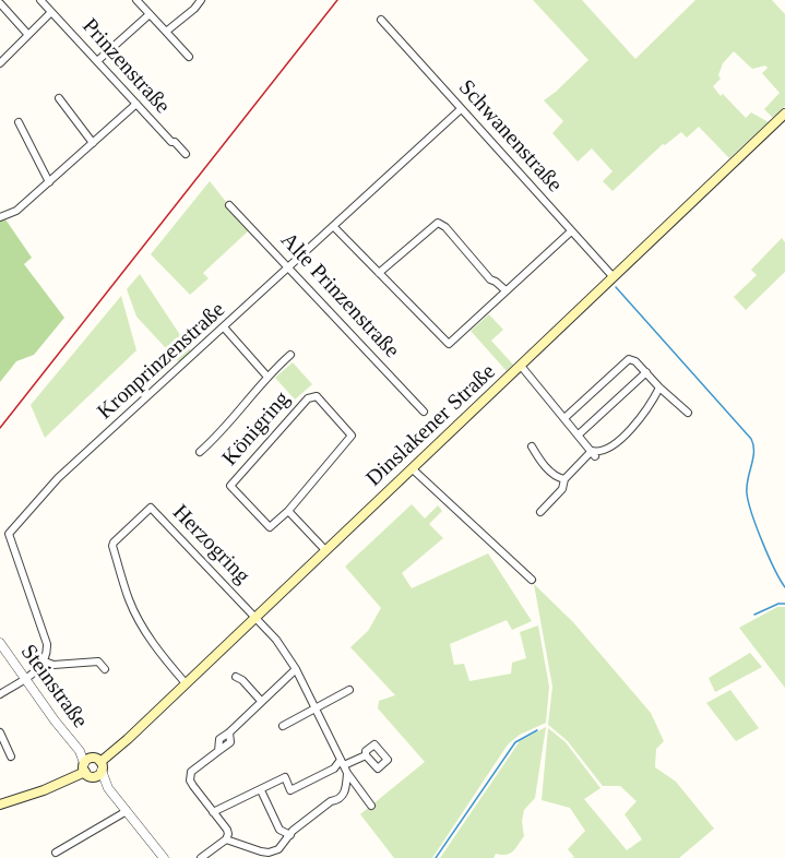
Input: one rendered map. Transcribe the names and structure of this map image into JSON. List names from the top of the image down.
{
  "streets": {
    "main road": ["Dinslakener Straße"],
    "street": [
      "Prinzenstraße",
      "Schwanenstraße",
      "Alte Prinzenstraße",
      "Kronprinzenstraße",
      "Königring",
      "Herzogring",
      "Steinstraße"
    ]
  },
  "crossings": [
    ["Schwanenstraße", "Kronprinzenstraße"],
    ["Schwanenstraße", "Dinslakener Straße"],
    ["Alte Prinzenstraße", "Kronprinzenstraße"],
    ["Dinslakener Straße", "Herzogring"],
    ["Dinslakener Straße", "Steinstraße"]
  ]
}
